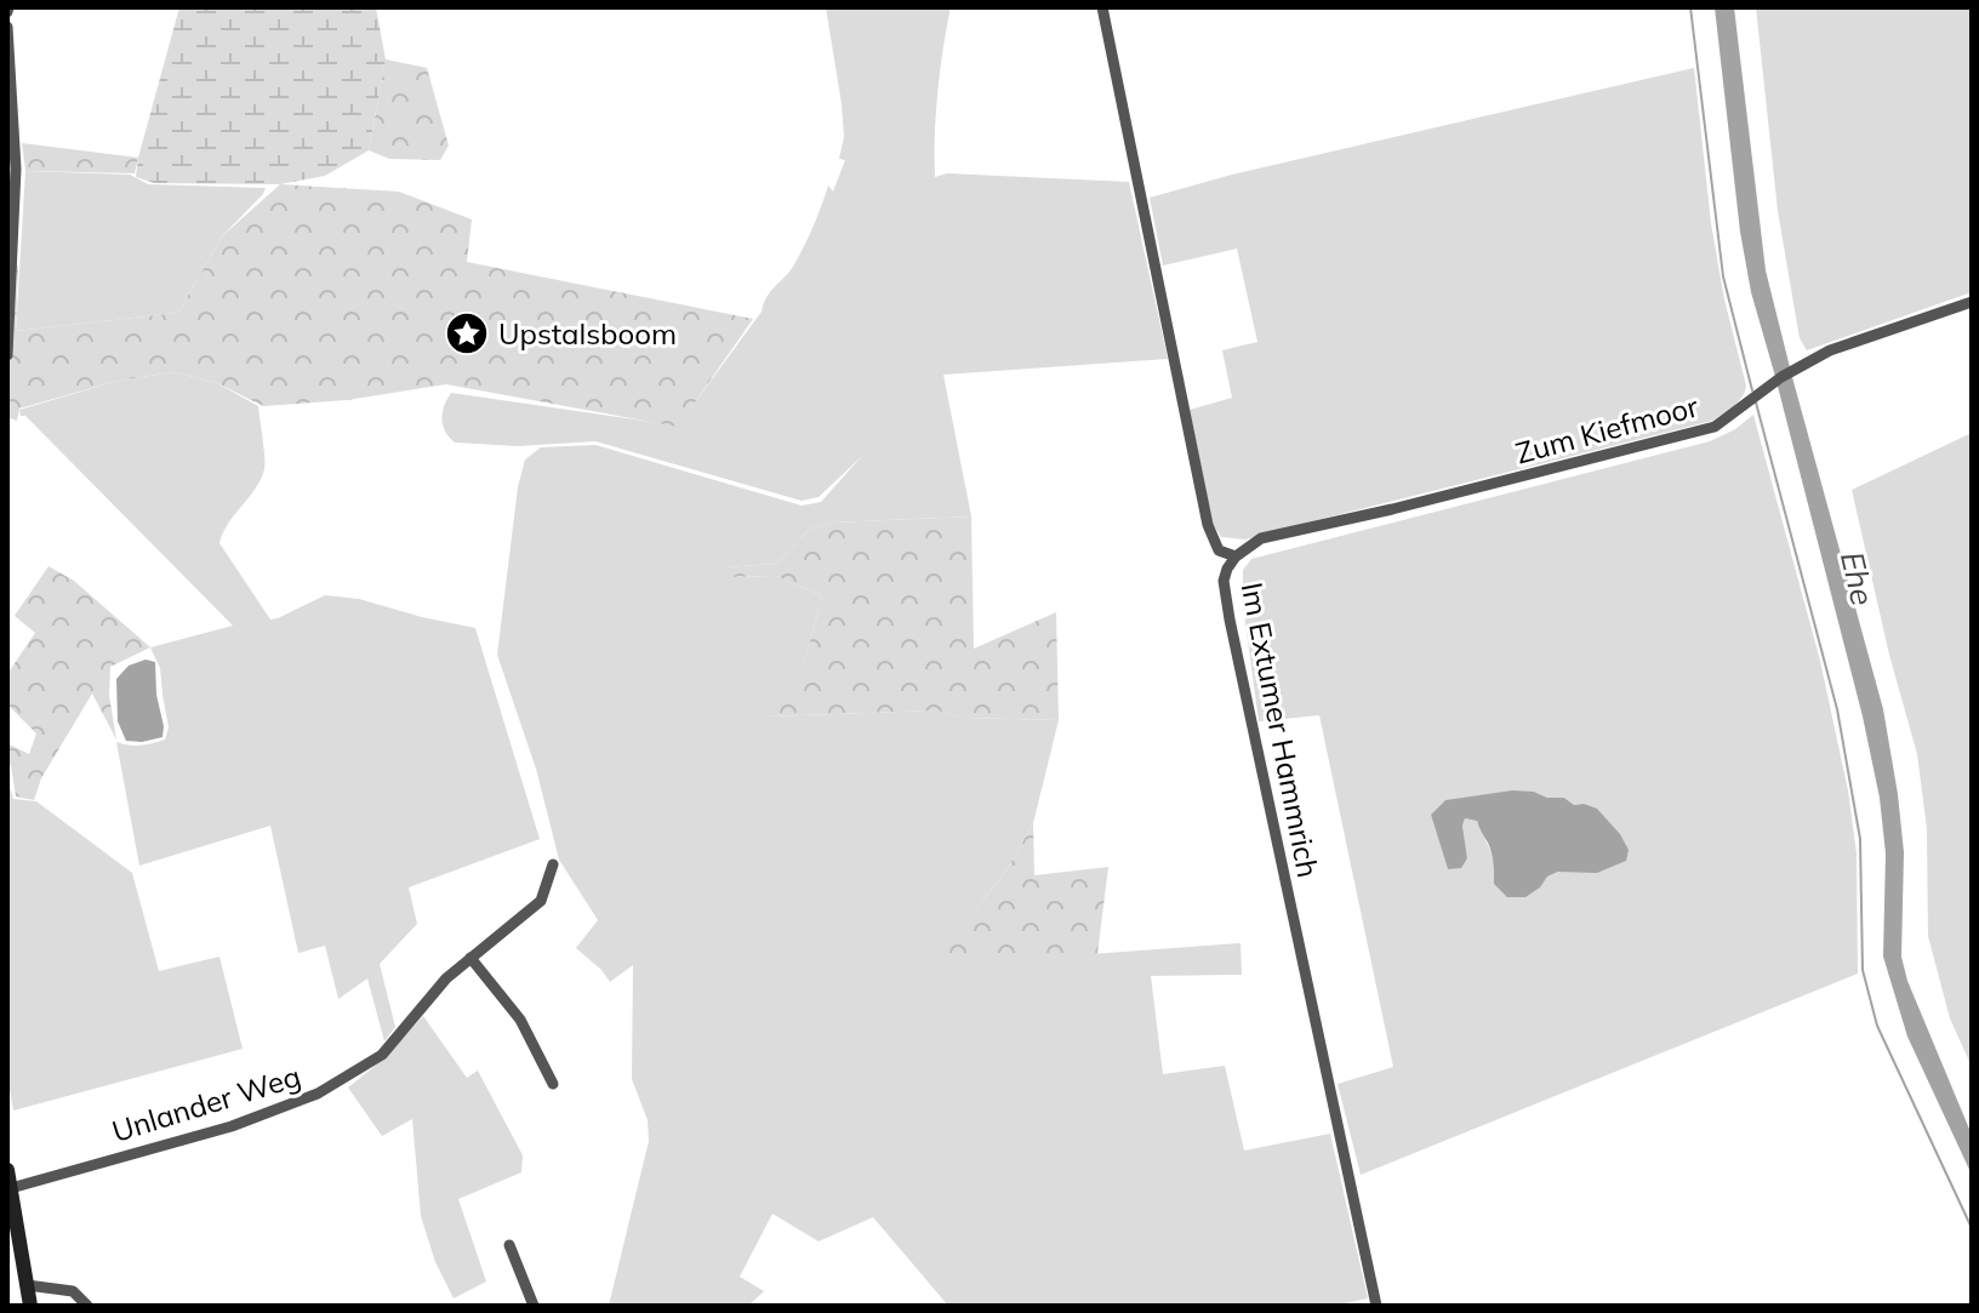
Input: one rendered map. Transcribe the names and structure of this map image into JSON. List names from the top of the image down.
{
  "streets": {
    "street": ["Zum Kiefmoor", "Im Extumer Hammrich", "Unlander Weg"]
  },
  "crossings": [
    ["Zum Kiefmoor", "Im Extumer Hammrich"]
  ],
  "water": ["Ehe"],
  "places": {
    "place": ["Upstalsboom"]
  }
}
